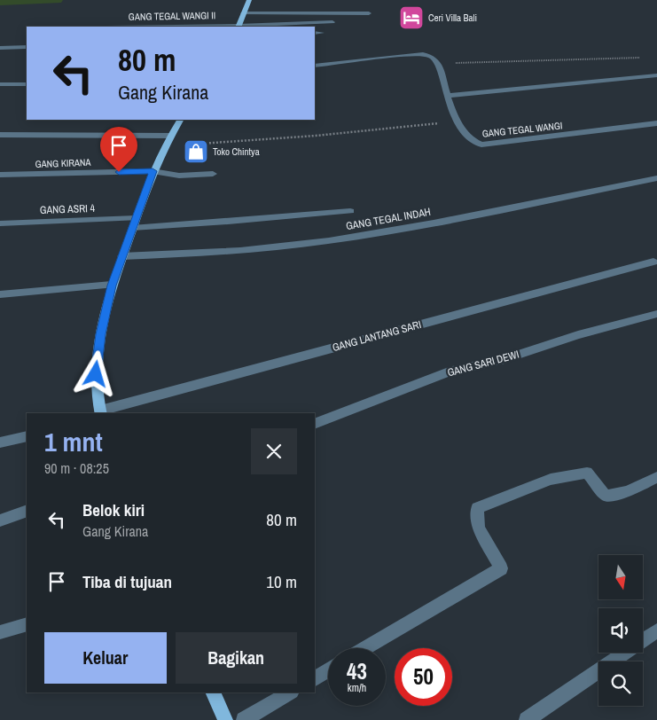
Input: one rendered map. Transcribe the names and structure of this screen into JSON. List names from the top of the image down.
{
  "streets": {
    "street": [
      "GANG TEGAL WANGI II",
      "GANG TEGAL WANGI",
      "GANG KIRANA",
      "GANG ASRI 4",
      "GANG TEGAL INDAH",
      "GANG LANTANG SARI",
      "GANG SARI DEWI"
    ]
  },
  "places": {
    "hotel": ["Ceri Villa Bali"],
    "shop": ["Toko Chintya"]
  },
  "north": "bottom",
  "page": {
    "turn": ["80 m", "Gang Kirana"],
    "heading": ["1 mnt", "90 m · 08:25"],
    "list": [
      {
        "name": "Belok kiri",
        "note": "Gang Kirana",
        "value": "80 m"
      },
      {
        "name": "Tiba di tujuan",
        "value": "10 m"
      }
    ],
    "buttons": ["Keluar", "Bagikan"],
    "speed": "43 km/h",
    "limit": "50"
  }
}
